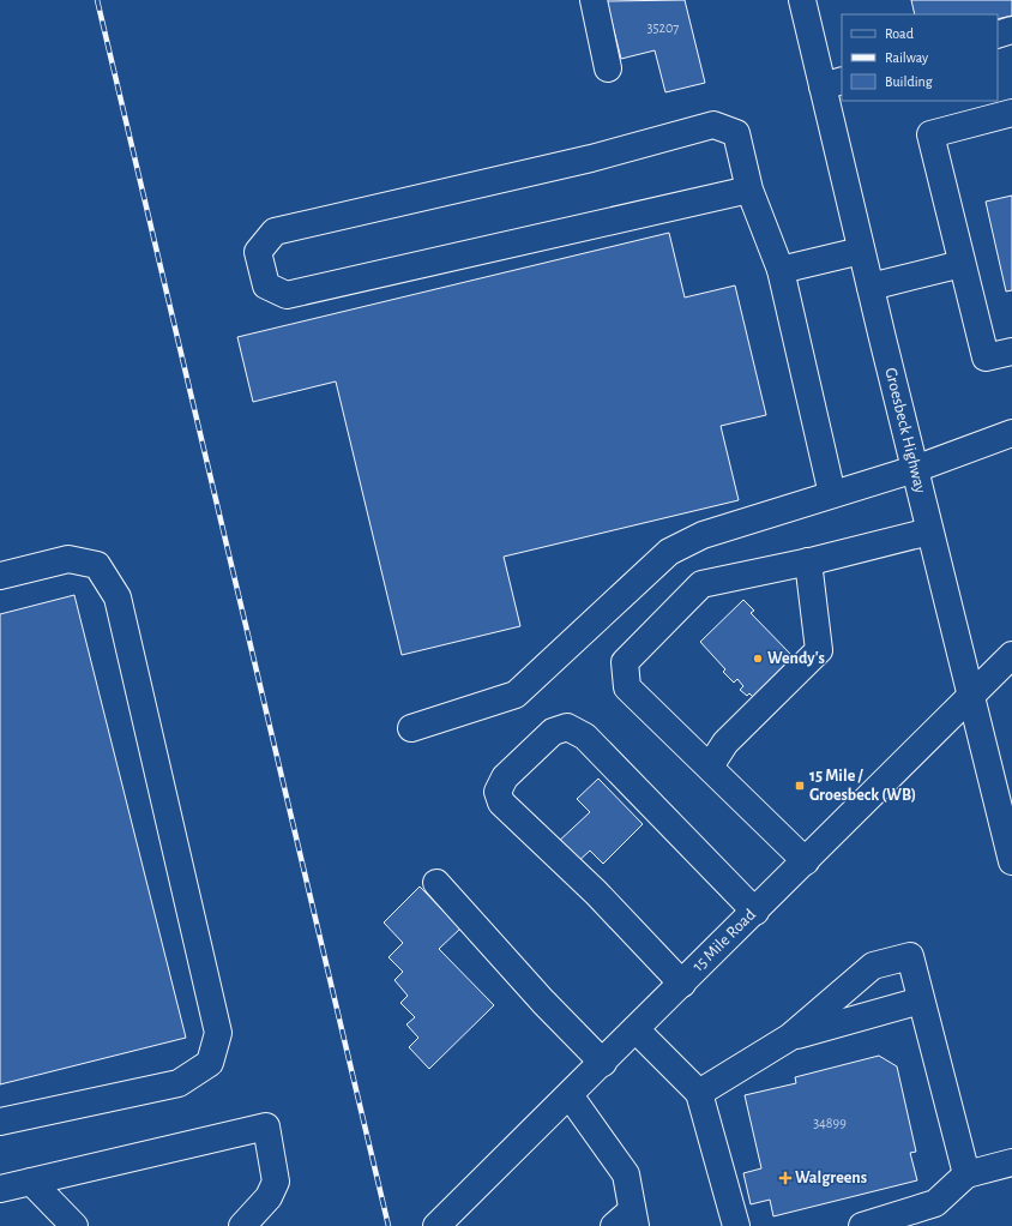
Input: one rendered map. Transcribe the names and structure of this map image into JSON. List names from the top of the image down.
{
  "streets": {
    "main road": ["Groesbeck Highway", "15 Mile Road"]
  },
  "crossings": [
    ["Groesbeck Highway", "15 Mile Road"]
  ],
  "places": {
    "other": ["Wendy's"],
    "transit": ["15 Mile / Groesbeck (WB)"],
    "health": ["Walgreens"]
  },
  "house_numbers": ["35207", "34899"],
  "legend": ["Road", "Railway", "Building"]
}
